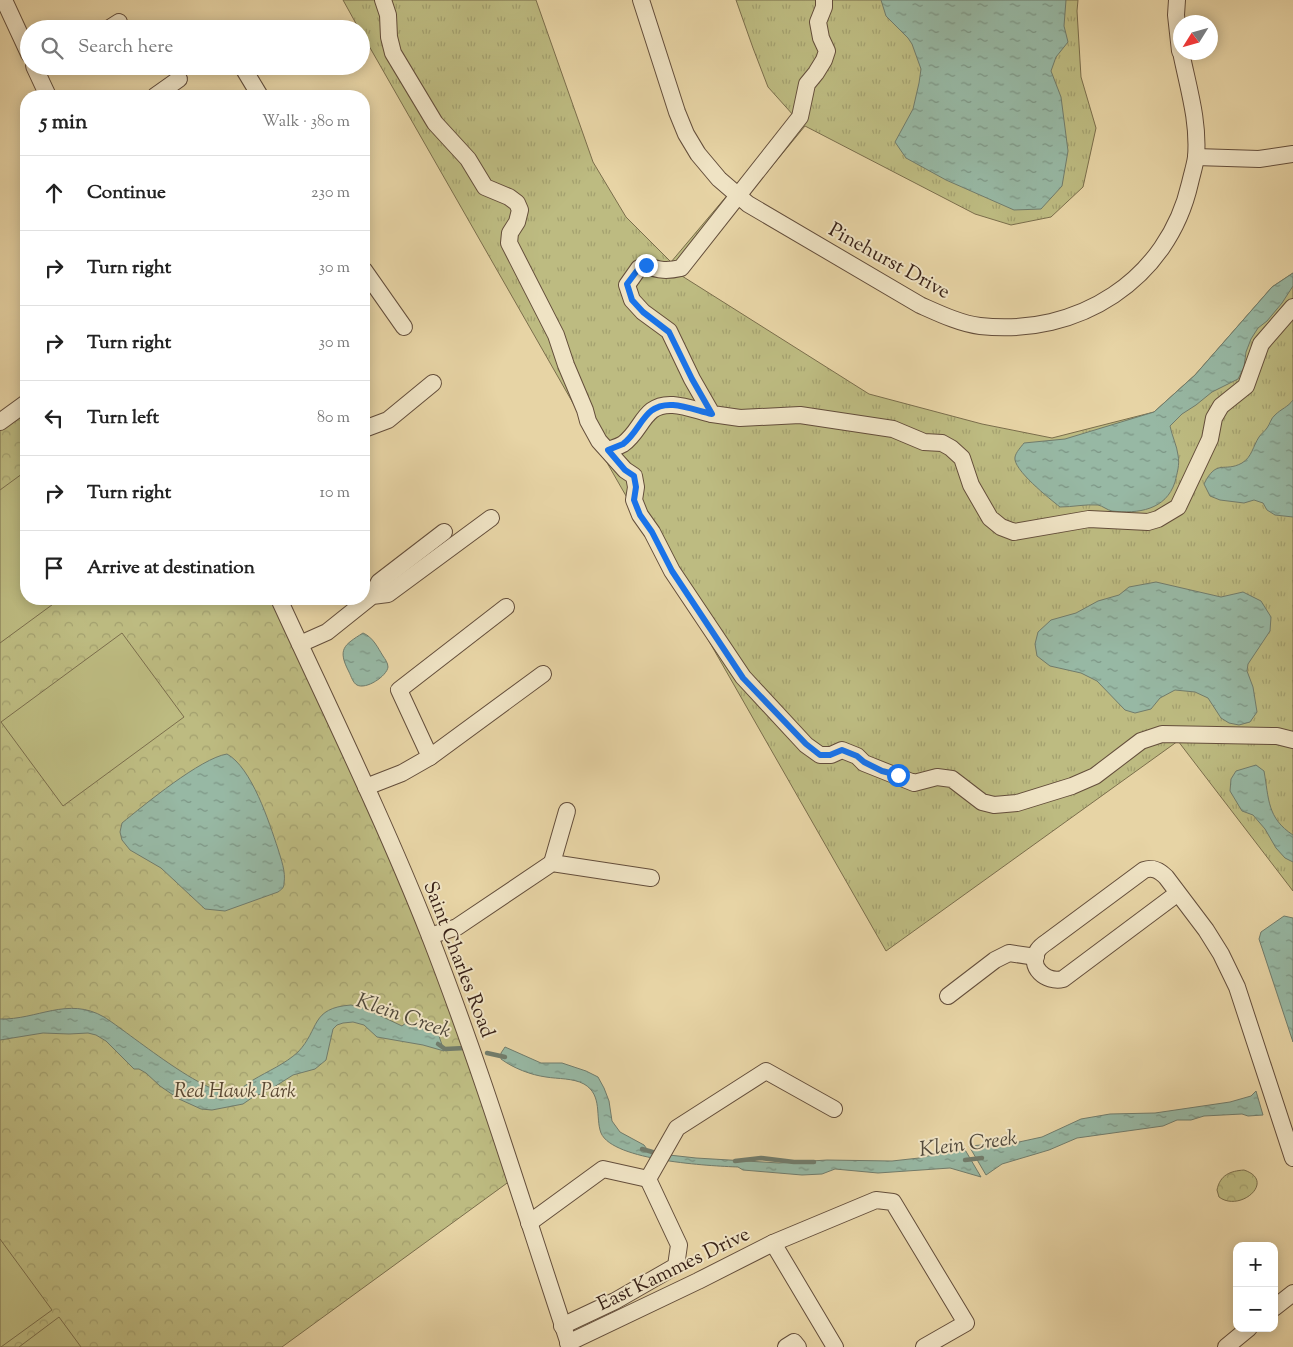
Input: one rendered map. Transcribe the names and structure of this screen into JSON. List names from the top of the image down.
{
  "streets": {
    "street": ["Pinehurst Drive", "Saint Charles Road", "East Kammes Drive"]
  },
  "crossings": [
    ["Saint Charles Road", "East Kammes Drive"]
  ],
  "water": ["Klein Creek"],
  "parks": ["Red Hawk Park"],
  "north": "bottom left",
  "page": {
    "search": "Search here",
    "heading": ["5 min", "Walk · 380 m"],
    "list": [
      ["Continue", "230 m"],
      ["Turn right", "30 m"],
      ["Turn right", "30 m"],
      ["Turn left", "80 m"],
      ["Turn right", "10 m"],
      "Arrive at destination"
    ],
    "map_buttons": ["+", "−"]
  }
}
